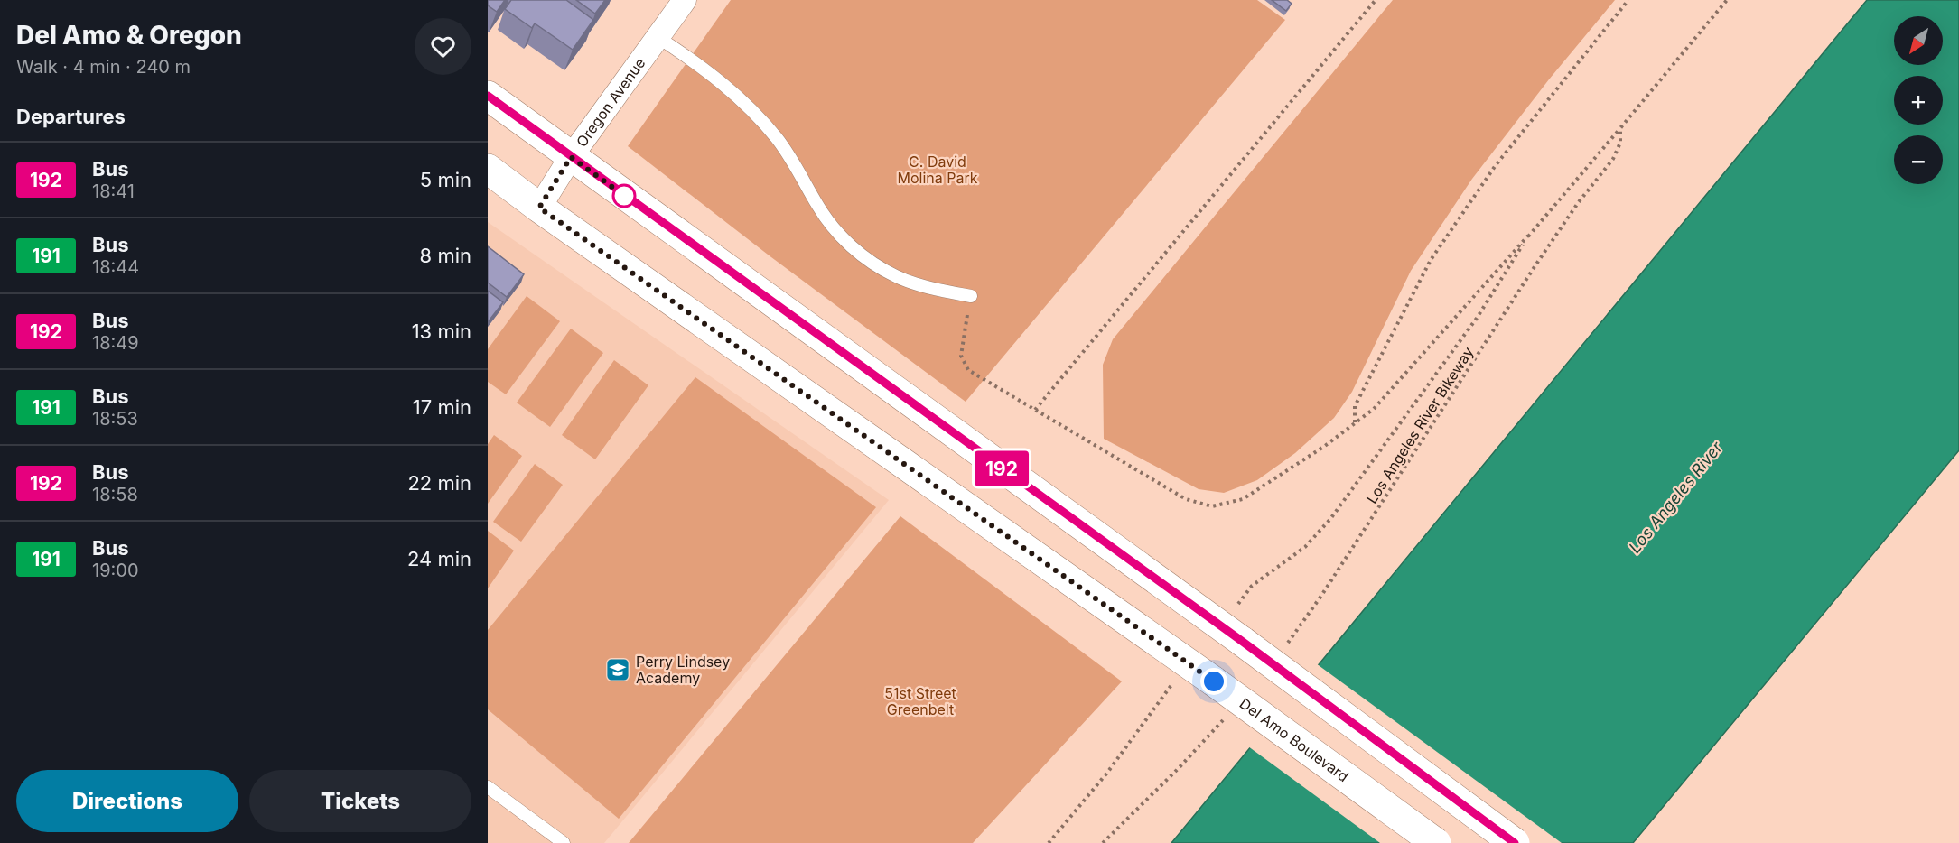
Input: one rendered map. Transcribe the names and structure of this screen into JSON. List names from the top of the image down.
{
  "streets": {
    "main road": ["Del Amo Boulevard"],
    "street": ["Oregon Avenue"],
    "path": ["Los Angeles River Bikeway"]
  },
  "crossings": [
    ["Oregon Avenue", "Del Amo Boulevard"]
  ],
  "water": ["Los Angeles River"],
  "parks": ["C. David Molina Park", "51st Street Greenbelt"],
  "places": {
    "school or university": ["Perry Lindsey Academy"]
  },
  "lines": ["bus line 192"],
  "north": "bottom left",
  "page": {
    "heading": [
      ["Del Amo & Oregon", "Walk · 4 min · 240 m"],
      "Departures"
    ],
    "on_map": "192",
    "map_buttons": ["+", "−"],
    "list": [
      {
        "mark": "192",
        "name": "Bus",
        "note": "18:41",
        "value": "5 min"
      },
      {
        "mark": "191",
        "name": "Bus",
        "note": "18:44",
        "value": "8 min"
      },
      {
        "mark": "192",
        "name": "Bus",
        "note": "18:49",
        "value": "13 min"
      },
      {
        "mark": "191",
        "name": "Bus",
        "note": "18:53",
        "value": "17 min"
      },
      {
        "mark": "192",
        "name": "Bus",
        "note": "18:58",
        "value": "22 min"
      },
      {
        "mark": "191",
        "name": "Bus",
        "note": "19:00",
        "value": "24 min"
      }
    ],
    "buttons": ["Directions", "Tickets"]
  }
}
